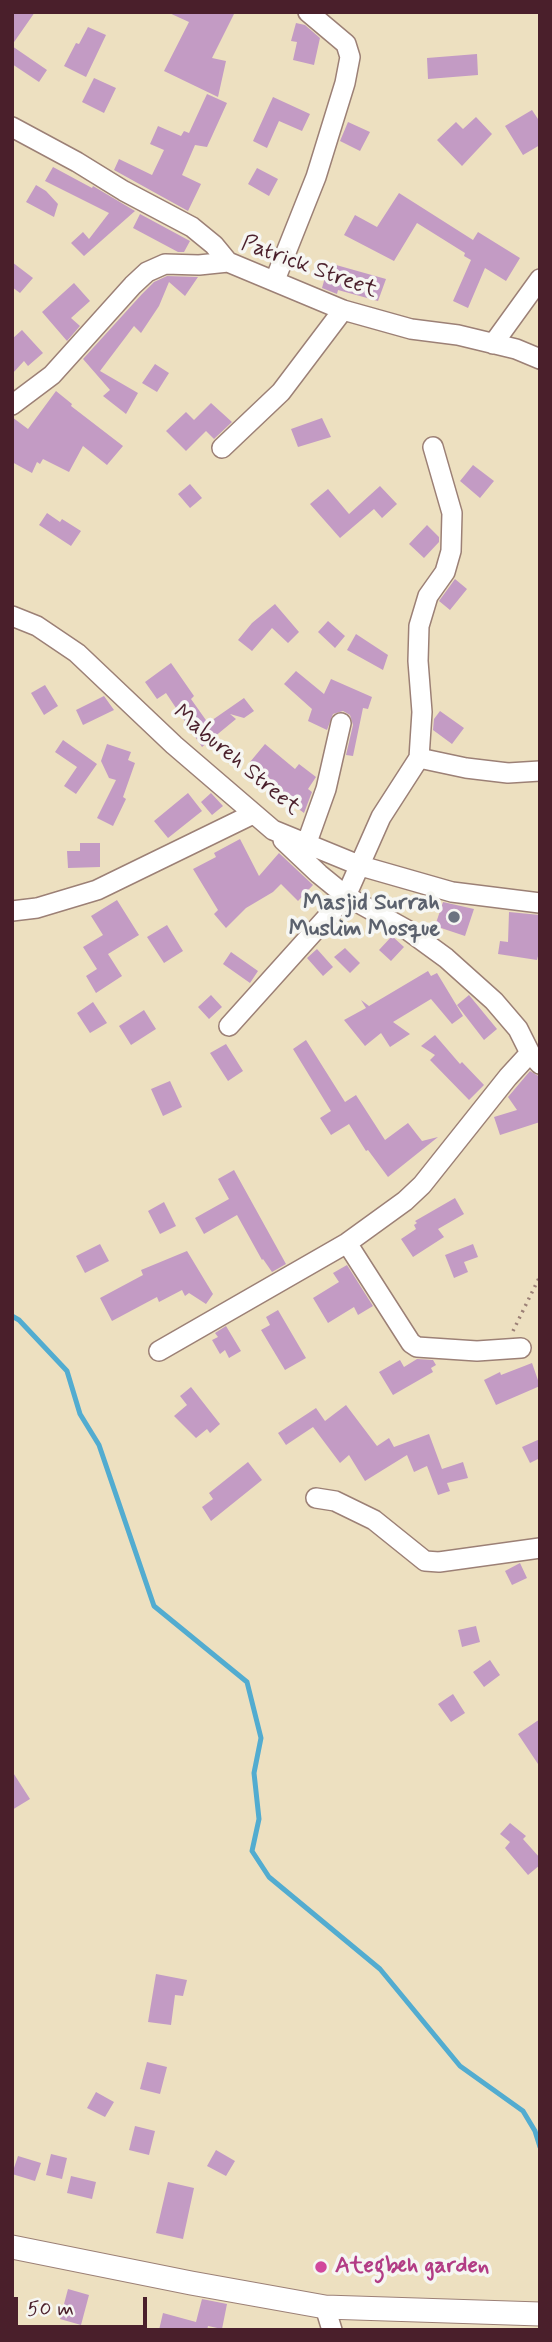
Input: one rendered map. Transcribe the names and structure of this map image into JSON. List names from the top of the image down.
{
  "streets": {
    "street": ["Patrick Street", "Mabureh Street"]
  },
  "places": ["Masjid Surrah Muslim Mosque", "Ategbeh garden"],
  "scale_bar": "50 m"
}
